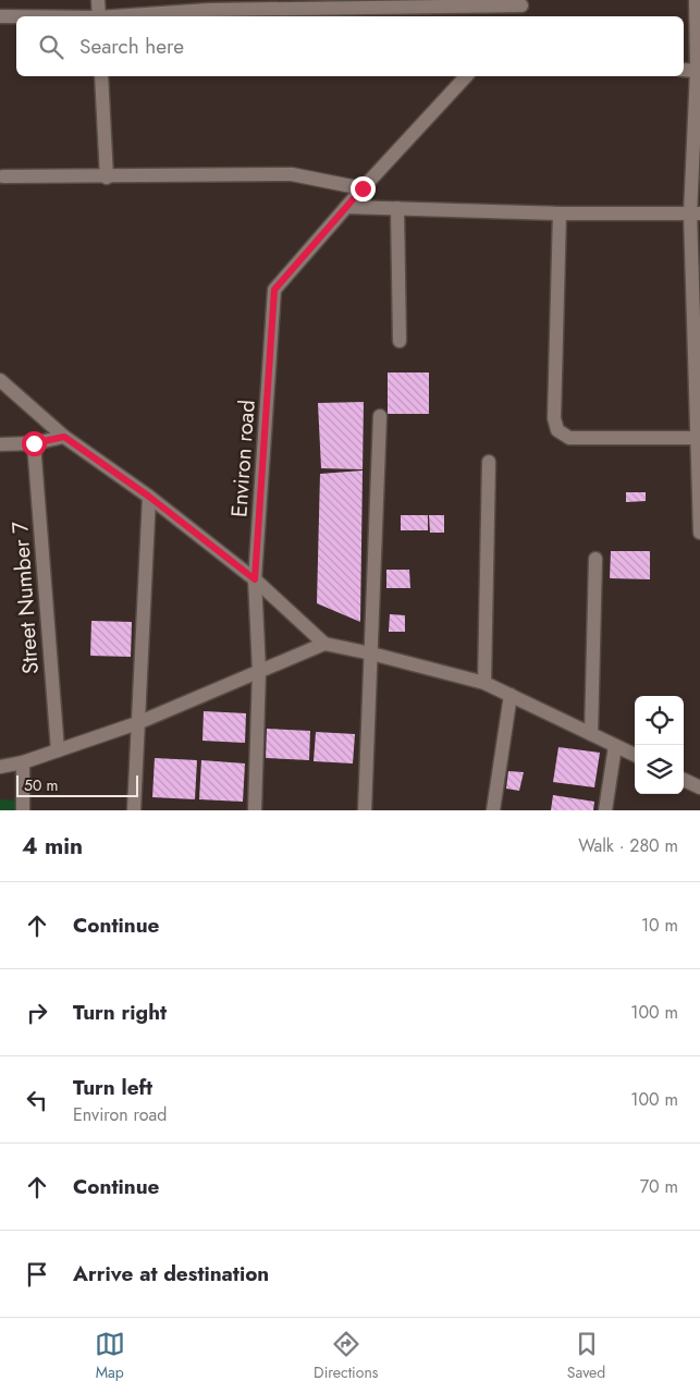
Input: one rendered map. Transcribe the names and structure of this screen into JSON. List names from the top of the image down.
{
  "streets": {
    "street": ["Environ road", "Street Number 7"]
  },
  "scale_bar": "50 m",
  "page": {
    "search": "Search here",
    "scale": "50 m",
    "heading": ["4 min", "Walk · 280 m"],
    "list": [
      ["Continue", "10 m"],
      ["Turn right", "100 m"],
      ["Turn left", "Environ road", "100 m"],
      ["Continue", "70 m"],
      "Arrive at destination"
    ],
    "nav": ["Map", "Directions", "Saved"]
  }
}
